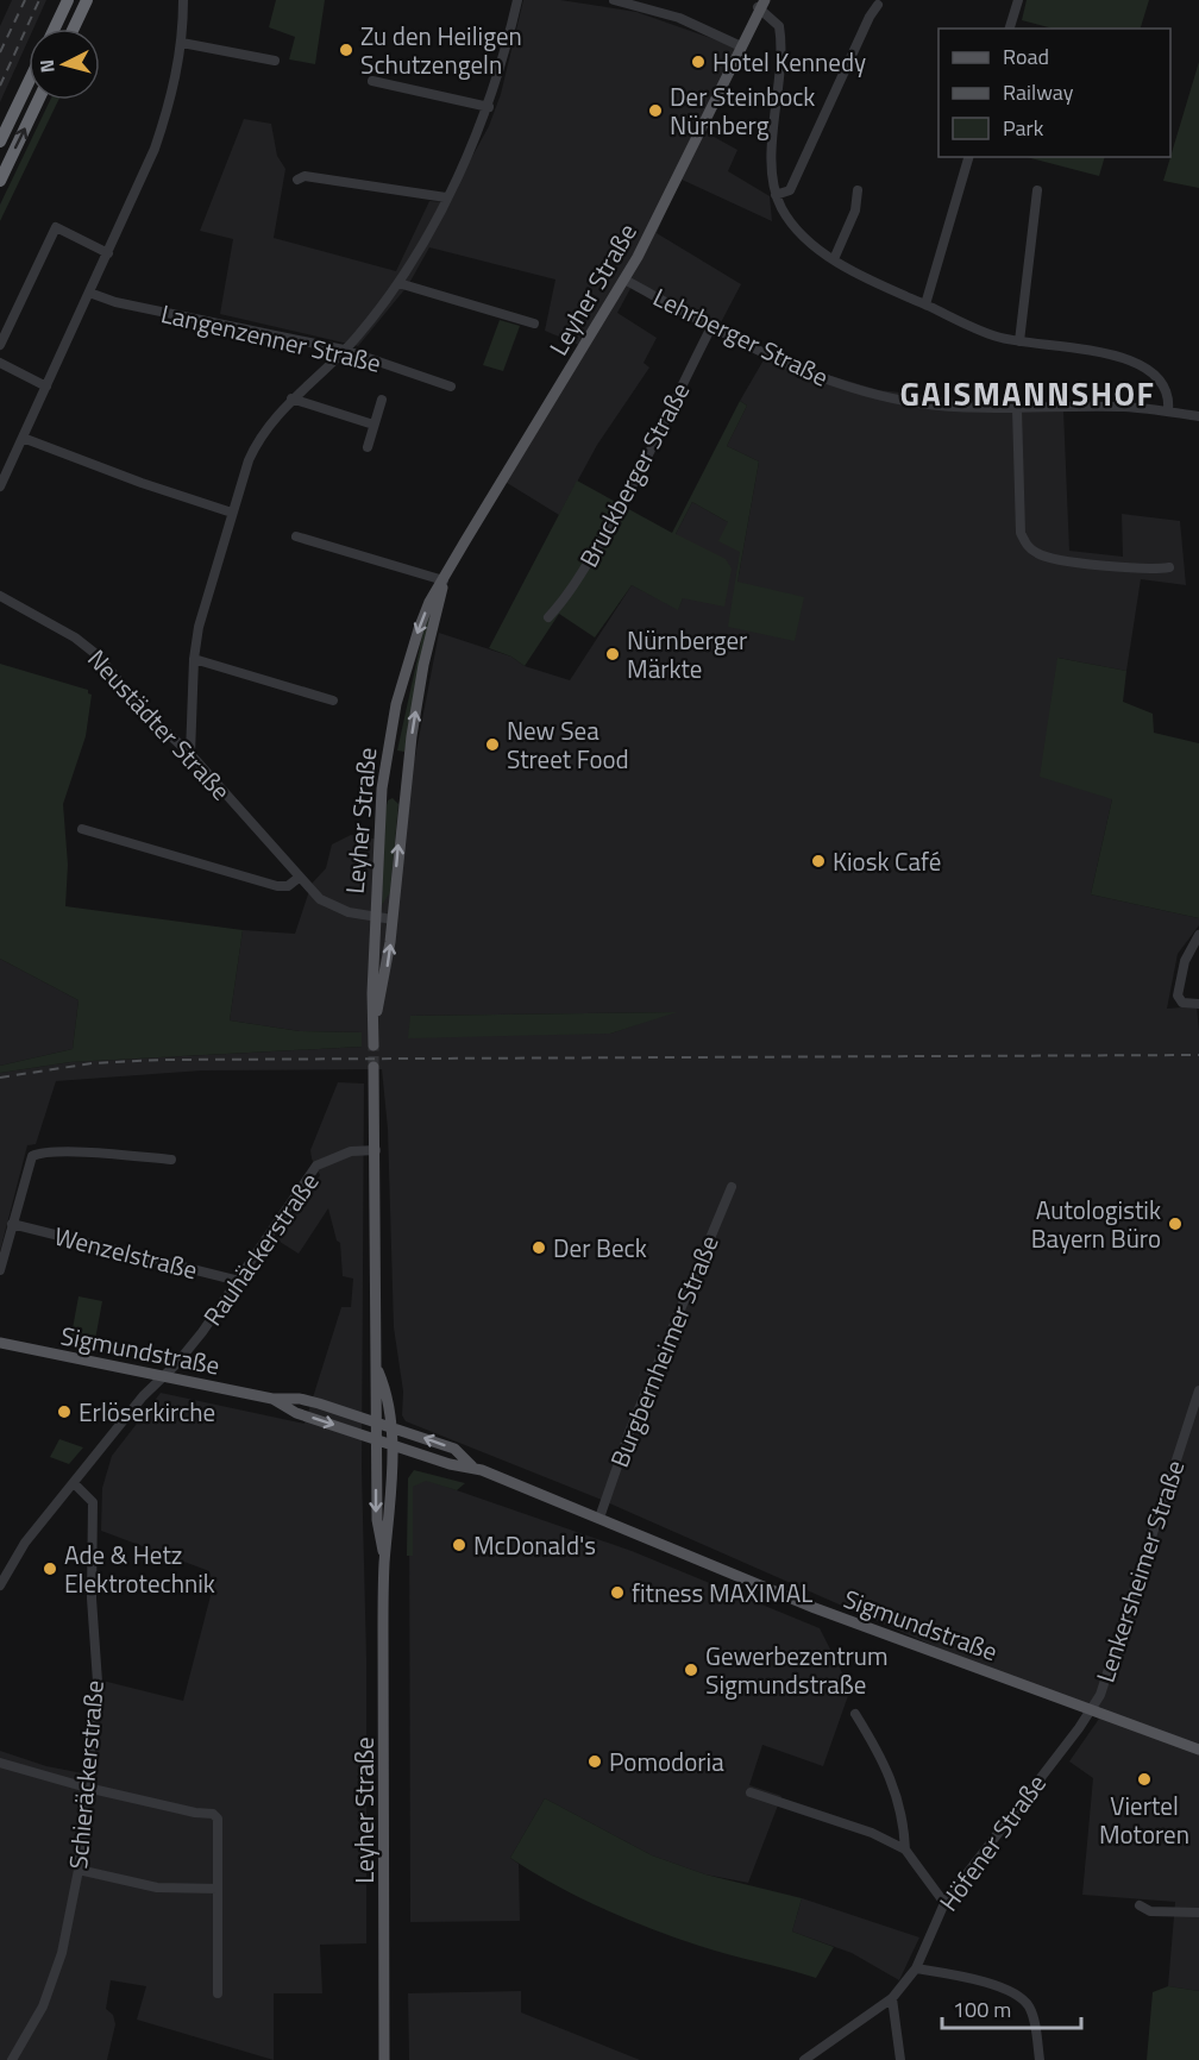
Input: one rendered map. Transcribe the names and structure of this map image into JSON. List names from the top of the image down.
{
  "streets": {
    "main road": ["Leyher Straße", "Sigmundstraße"],
    "street": [
      "Lehrberger Straße",
      "Langenzenner Straße",
      "Bruckberger Straße",
      "Neustädter Straße",
      "Rauhäckerstraße",
      "Wenzelstraße",
      "Burgbernheimer Straße",
      "Lenkersheimer Straße",
      "Schieräckerstraße",
      "Höfener Straße"
    ]
  },
  "crossings": [
    ["Leyher Straße", "Lehrberger Straße"],
    ["Leyher Straße", "Neustädter Straße"],
    ["Leyher Straße", "Rauhäckerstraße"],
    ["Leyher Straße", "Sigmundstraße"],
    ["Lehrberger Straße", "Bruckberger Straße"],
    ["Rauhäckerstraße", "Wenzelstraße"],
    ["Rauhäckerstraße", "Sigmundstraße"],
    ["Rauhäckerstraße", "Schieräckerstraße"],
    ["Sigmundstraße", "Burgbernheimer Straße"],
    ["Sigmundstraße", "Lenkersheimer Straße"],
    ["Sigmundstraße", "Höfener Straße"],
    ["Lenkersheimer Straße", "Höfener Straße"]
  ],
  "districts": ["GAISMANNSHOF"],
  "places": [
    "Zu den Heiligen Schutzengeln",
    "Hotel Kennedy",
    "Der Steinbock Nürnberg",
    "Nürnberger Märkte",
    "New Sea Street Food",
    "Kiosk Café",
    "Autologistik Bayern Büro",
    "Der Beck",
    "Erlöserkirche",
    "McDonald's",
    "Ade & Hetz Elektrotechnik",
    "fitness MAXIMAL",
    "Gewerbezentrum Sigmundstraße",
    "Pomodoria",
    "Viertel Motoren"
  ],
  "legend": ["Road", "Railway", "Park"],
  "scale_bar": "100 m",
  "north": "left"
}
